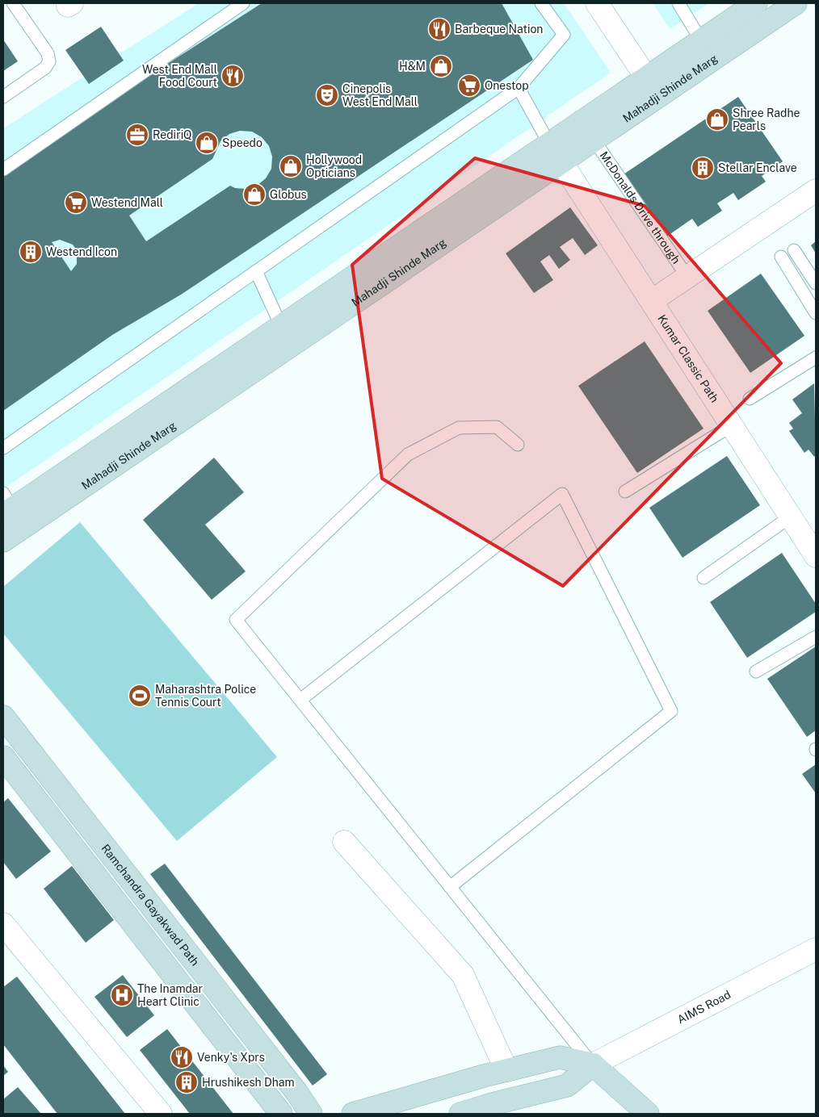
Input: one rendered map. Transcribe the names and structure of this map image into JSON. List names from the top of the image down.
{
  "streets": {
    "main road": ["Mahadji Shinde Marg", "Ramchandra Gayakwad Path", "AIMS Road"],
    "street": ["Kumar Classic Path"],
    "lane": ["McDonalds Drive through"]
  },
  "crossings": [
    ["Mahadji Shinde Marg", "McDonalds Drive through"],
    ["Mahadji Shinde Marg", "Kumar Classic Path"]
  ],
  "places": {
    "restaurant": ["Barbeque Nation", "West End Mall Food Court", "Venky's Xprs"],
    "shop": [
      "H&M",
      "Shree Radhe Pearls",
      "Speedo",
      "Hollywood Opticians",
      "Globus"
    ],
    "supermarket": ["Onestop", "Westend Mall"],
    "theatre": ["Cinepolis West End Mall"],
    "office": ["RediriQ"],
    "building": ["Stellar Enclave", "Westend Icon", "Hrushikesh Dham"],
    "sports": ["Maharashtra Police Tennis Court"],
    "hospital": ["The Inamdar Heart Clinic"]
  }
}
